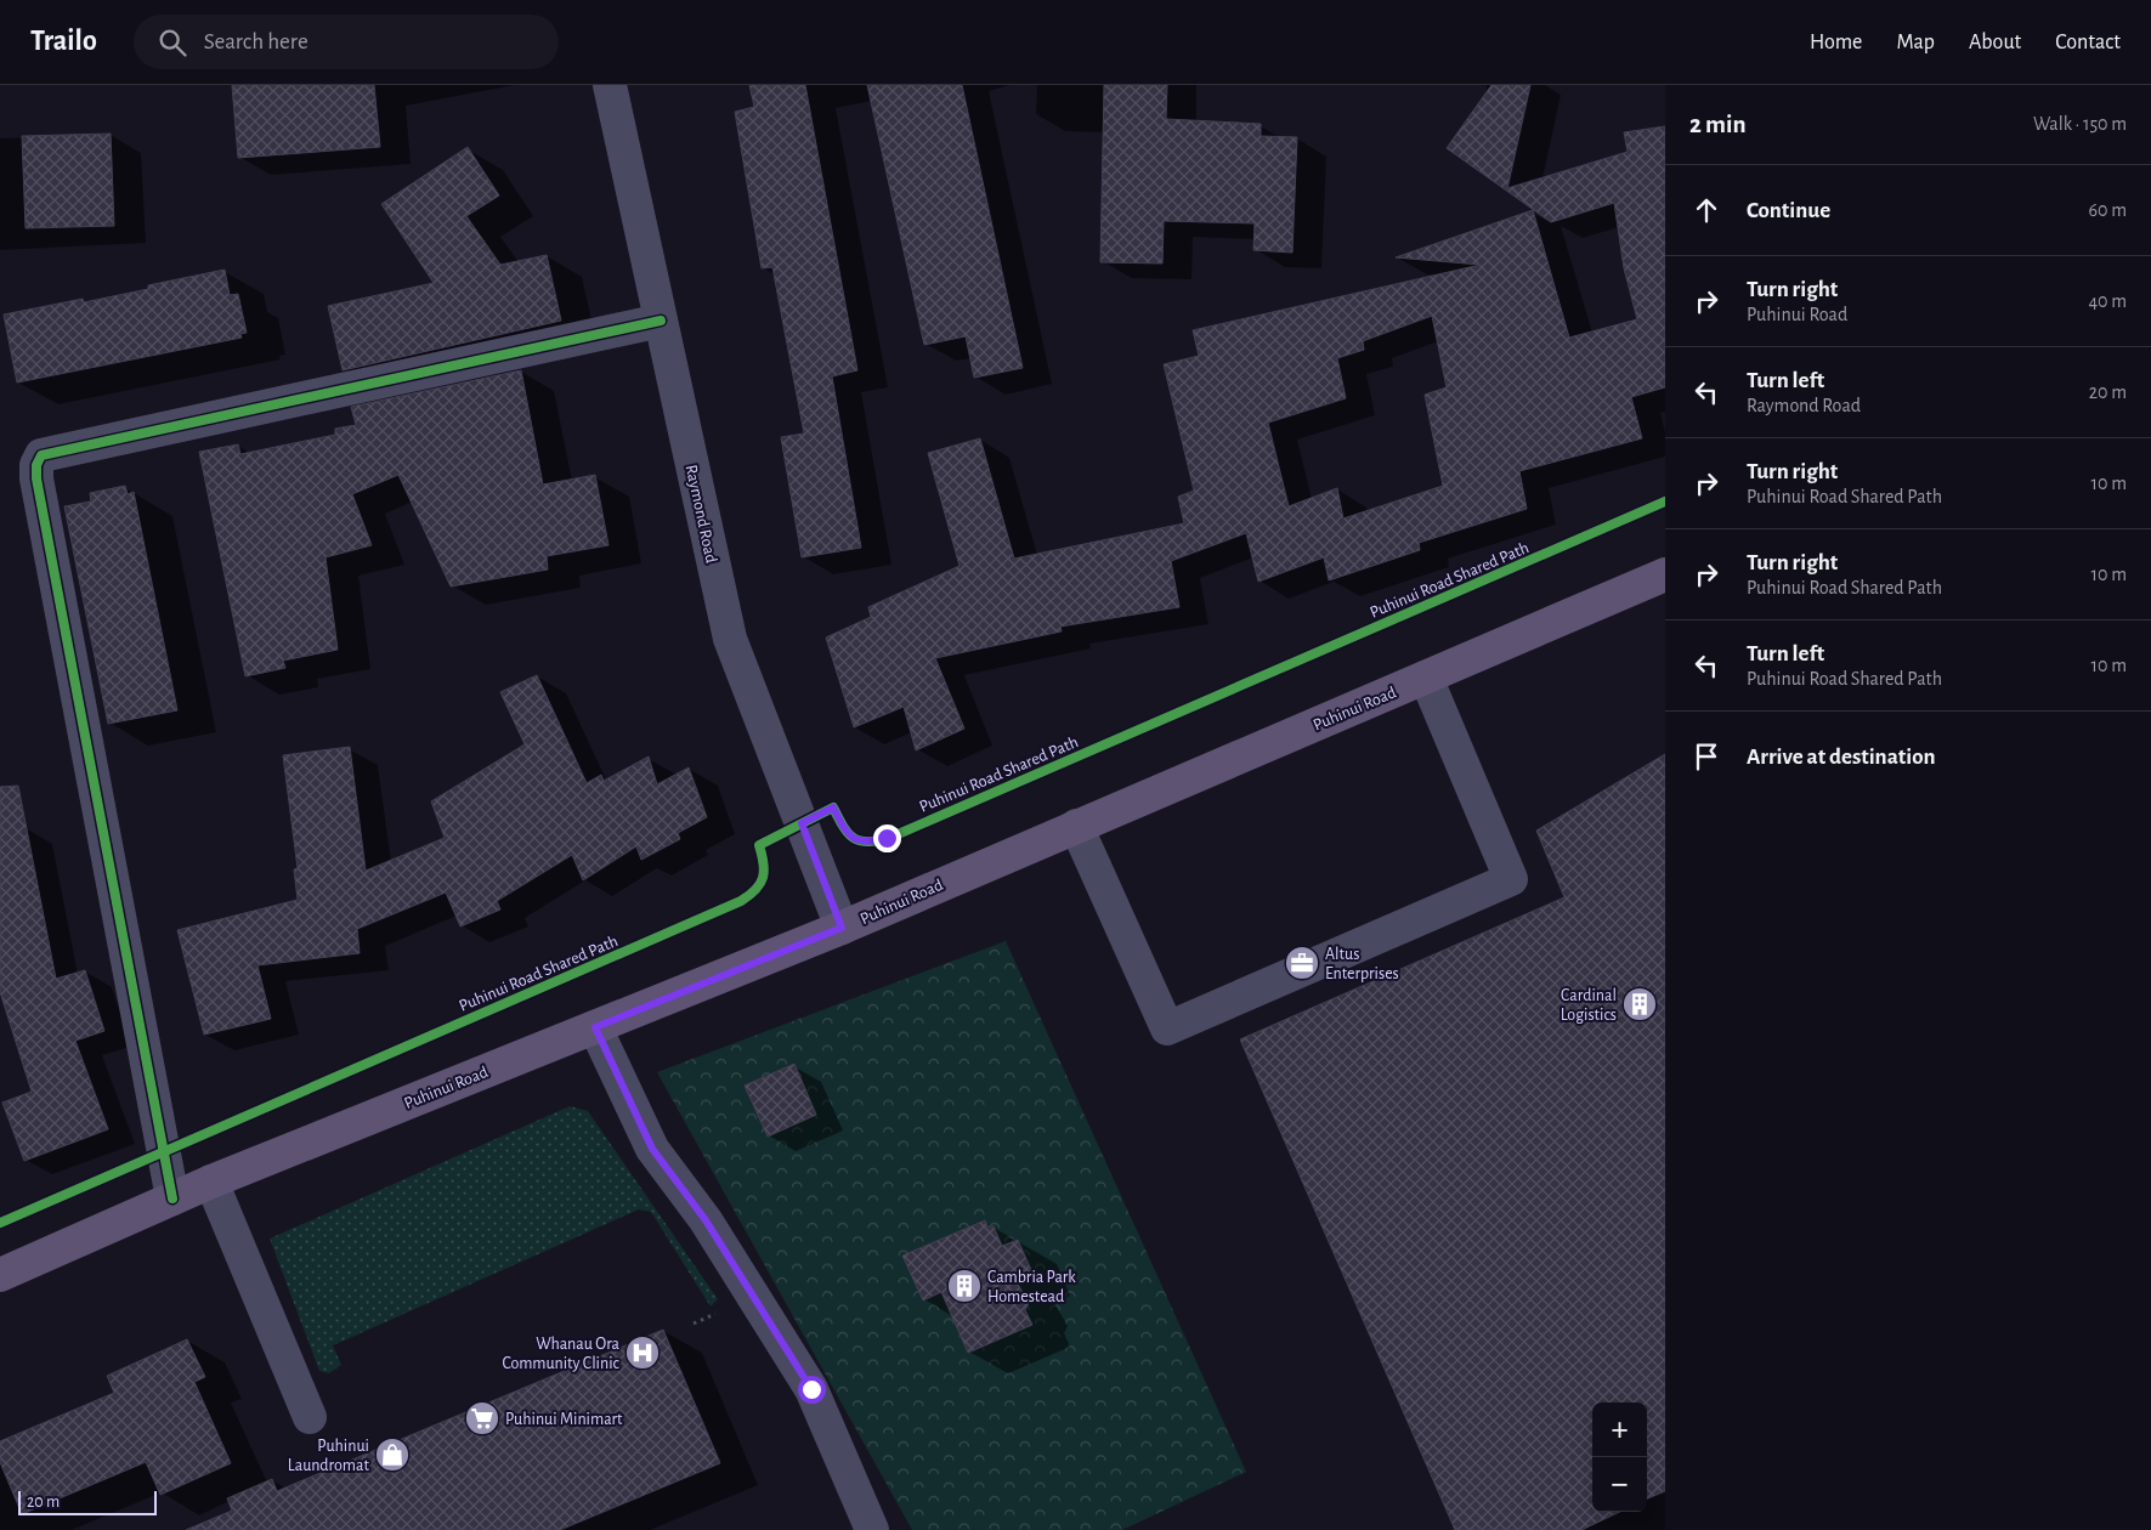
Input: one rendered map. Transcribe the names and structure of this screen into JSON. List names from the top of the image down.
{
  "streets": {
    "main road": ["Puhinui Road"],
    "street": ["Raymond Road"],
    "cycle path": ["Puhinui Road Shared Path"]
  },
  "crossings": [
    ["Raymond Road", "Puhinui Road"]
  ],
  "places": {
    "office": ["Altus Enterprises"],
    "building": ["Cardinal Logistics", "Cambria Park Homestead"],
    "hospital": ["Whanau Ora Community Clinic"],
    "supermarket": ["Puhinui Minimart"],
    "shop": ["Puhinui Laundromat"]
  },
  "scale_bar": "20 m",
  "page": {
    "header": "Trailo",
    "search": "Search here",
    "nav": [
      "Home",
      "Map",
      "About",
      "Contact"
    ],
    "heading": ["2 min", "Walk · 150 m"],
    "list": [
      ["Continue", "60 m"],
      ["Turn right", "Puhinui Road", "40 m"],
      ["Turn left", "Raymond Road", "20 m"],
      ["Turn right", "Puhinui Road Shared Path", "10 m"],
      ["Turn right", "Puhinui Road Shared Path", "10 m"],
      ["Turn left", "Puhinui Road Shared Path", "10 m"],
      "Arrive at destination"
    ],
    "map_buttons": ["+", "−"],
    "scale": "20 m"
  }
}
